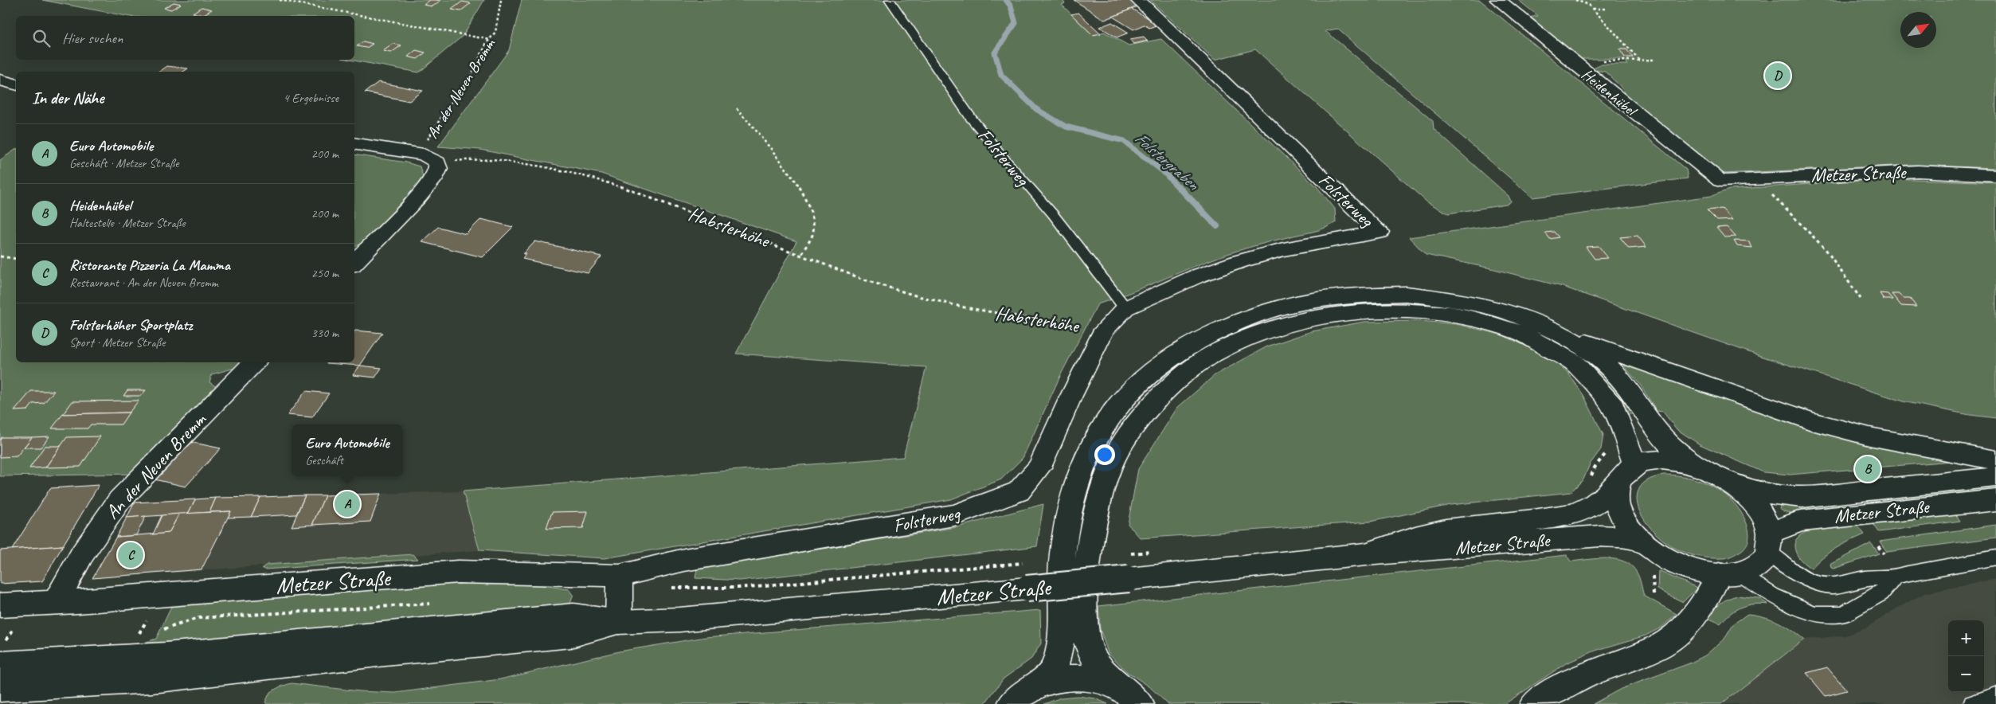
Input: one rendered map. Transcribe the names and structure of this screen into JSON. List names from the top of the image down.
{
  "streets": {
    "main road": [
      "An der Neuen Bremm",
      "Heidenhübel",
      "Folsterweg",
      "Metzer Straße"
    ],
    "path": ["Habsterhöhe"]
  },
  "crossings": [
    ["An der Neuen Bremm", "Metzer Straße"],
    ["An der Neuen Bremm", "Habsterhöhe"],
    ["Heidenhübel", "Metzer Straße"],
    ["Folsterweg", "Metzer Straße"],
    ["Folsterweg", "Habsterhöhe"]
  ],
  "water": ["Folstergraben"],
  "north": "top right",
  "page": {
    "search": "Hier suchen",
    "pins": [
      "D",
      "B",
      "A",
      "C"
    ],
    "heading": ["In der Nähe", "4 Ergebnisse"],
    "list": [
      {
        "mark": "A",
        "name": "Euro Automobile",
        "note": "Geschäft · Metzer Straße",
        "value": "200 m"
      },
      {
        "mark": "B",
        "name": "Heidenhübel",
        "note": "Haltestelle · Metzer Straße",
        "value": "200 m"
      },
      {
        "mark": "C",
        "name": "Ristorante Pizzeria La Mamma",
        "note": "Restaurant · An der Neuen Bremm",
        "value": "250 m"
      },
      {
        "mark": "D",
        "name": "Folsterhöher Sportplatz",
        "note": "Sport · Metzer Straße",
        "value": "330 m"
      }
    ],
    "popup": ["Euro Automobile", "Geschäft"],
    "map_buttons": ["+", "−"]
  }
}
